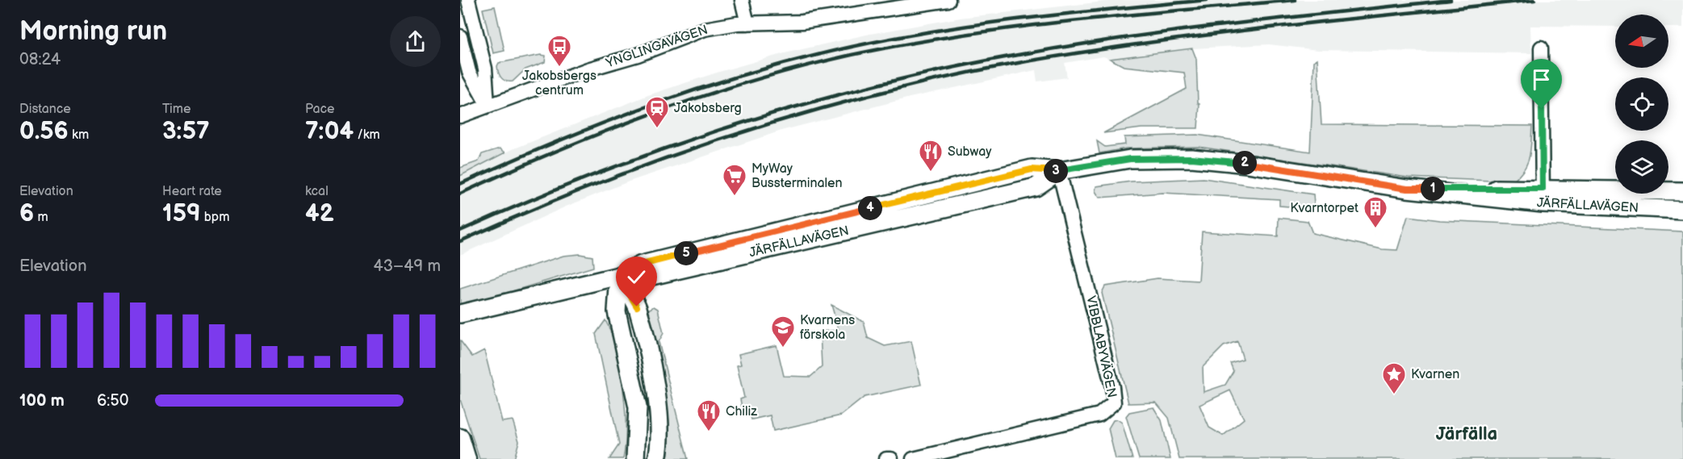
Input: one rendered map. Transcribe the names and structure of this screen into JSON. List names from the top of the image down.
{
  "streets": {
    "street": ["YNGLINGAVÄGEN", "JÄRFÄLLAVÄGEN", "VIBBLABYVÄGEN"]
  },
  "crossings": [
    ["JÄRFÄLLAVÄGEN", "VIBBLABYVÄGEN"]
  ],
  "districts": ["Järfälla"],
  "places": {
    "bus stop": ["Jakobsbergs centrum"],
    "station": ["Jakobsberg"],
    "restaurant": ["Subway", "Chiliz"],
    "supermarket": ["MyWay Bussterminalen"],
    "building": ["Kvarntorpet"],
    "school or university": ["Kvarnens förskola"],
    "place": ["Kvarnen"]
  },
  "north": "left",
  "page": {
    "heading": ["Morning run", "08:24"],
    "stats": [
      ["Distance", "0.56 km"],
      ["Time", "3:57"],
      ["Pace", "7:04 /km"],
      ["Elevation", "6 m"],
      ["Heart rate", "159 bpm"],
      ["kcal", "42"]
    ],
    "pins": [
      "2",
      "3",
      "1",
      "4",
      "5"
    ],
    "chart": ["Elevation", "43–49 m"],
    "list": [
      {
        "name": "100 m",
        "note": "6:50"
      }
    ]
  }
}
